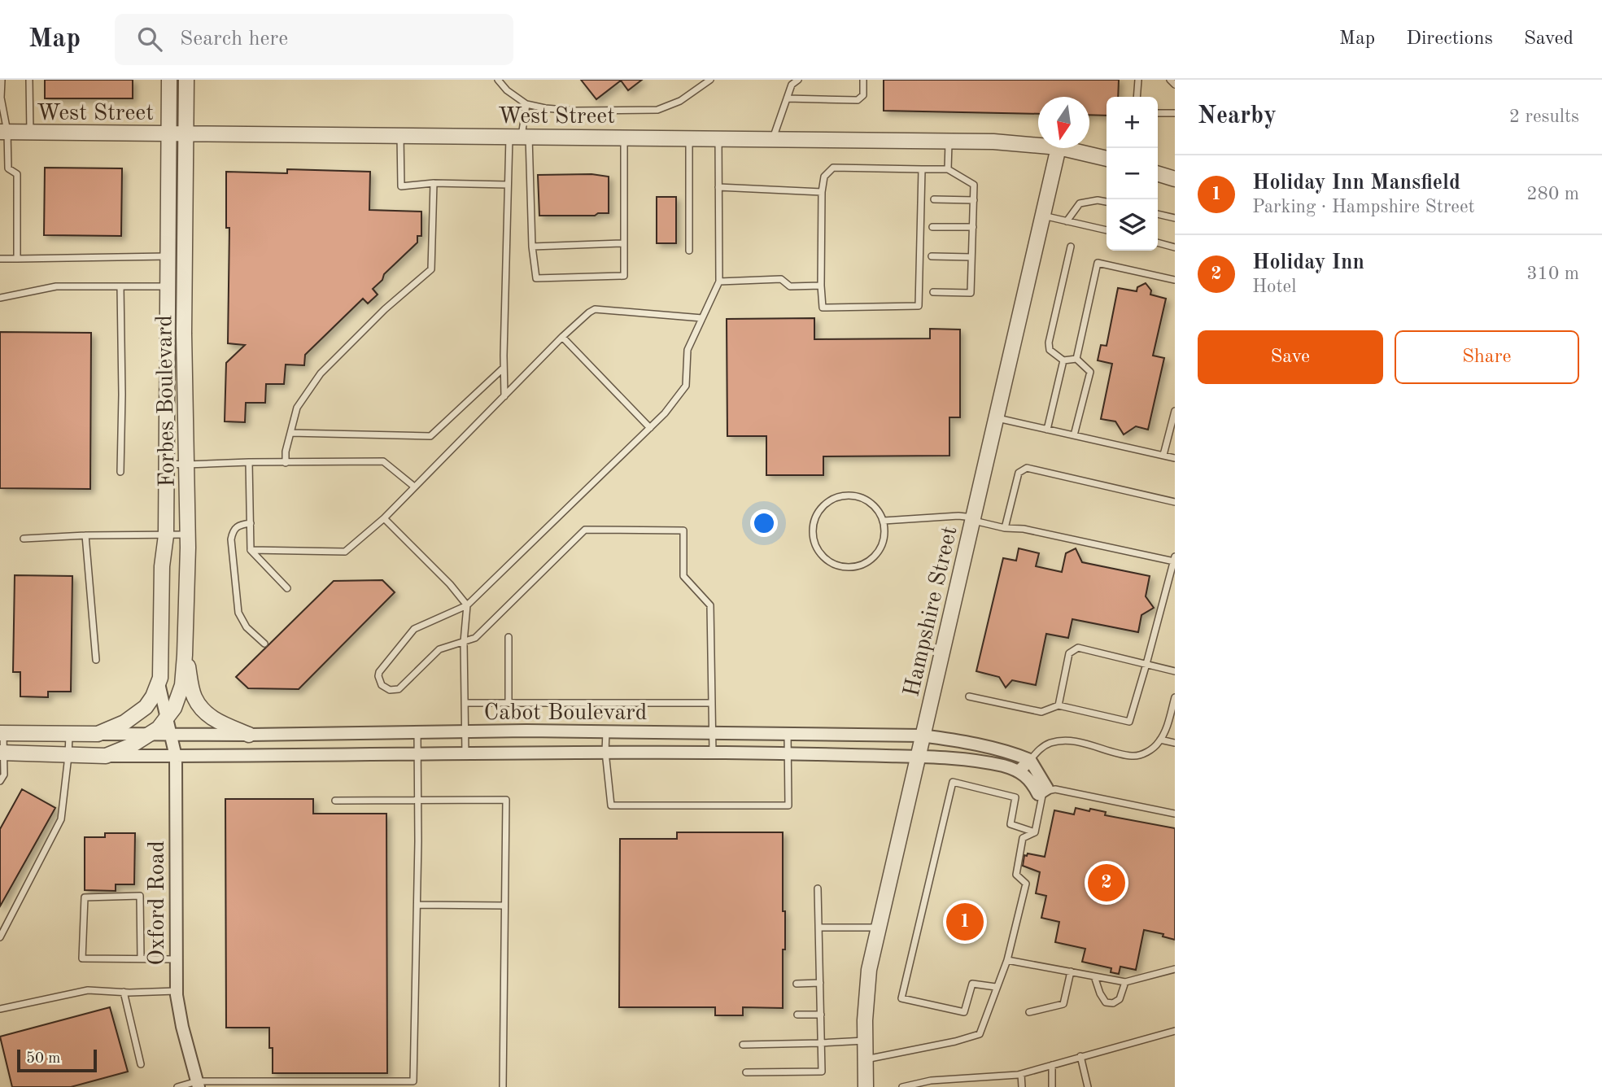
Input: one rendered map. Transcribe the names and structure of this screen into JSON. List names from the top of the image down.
{
  "streets": {
    "street": [
      "West Street",
      "Forbes Boulevard",
      "Hampshire Street",
      "Cabot Boulevard",
      "Oxford Road"
    ]
  },
  "crossings": [
    ["West Street", "Forbes Boulevard"],
    ["Forbes Boulevard", "Cabot Boulevard"],
    ["Forbes Boulevard", "Oxford Road"],
    ["Hampshire Street", "Cabot Boulevard"],
    ["Cabot Boulevard", "Oxford Road"]
  ],
  "scale_bar": "50 m",
  "north": "bottom",
  "page": {
    "header": "Map",
    "search": "Search here",
    "nav": ["Map", "Directions", "Saved"],
    "heading": ["Nearby", "2 results"],
    "map_buttons": ["+", "−"],
    "list": [
      {
        "mark": "1",
        "name": "Holiday Inn Mansfield",
        "note": "Parking · Hampshire Street",
        "value": "280 m"
      },
      {
        "mark": "2",
        "name": "Holiday Inn",
        "note": "Hotel",
        "value": "310 m"
      }
    ],
    "buttons": ["Save", "Share"],
    "pins": ["2", "1"],
    "scale": "50 m"
  }
}
